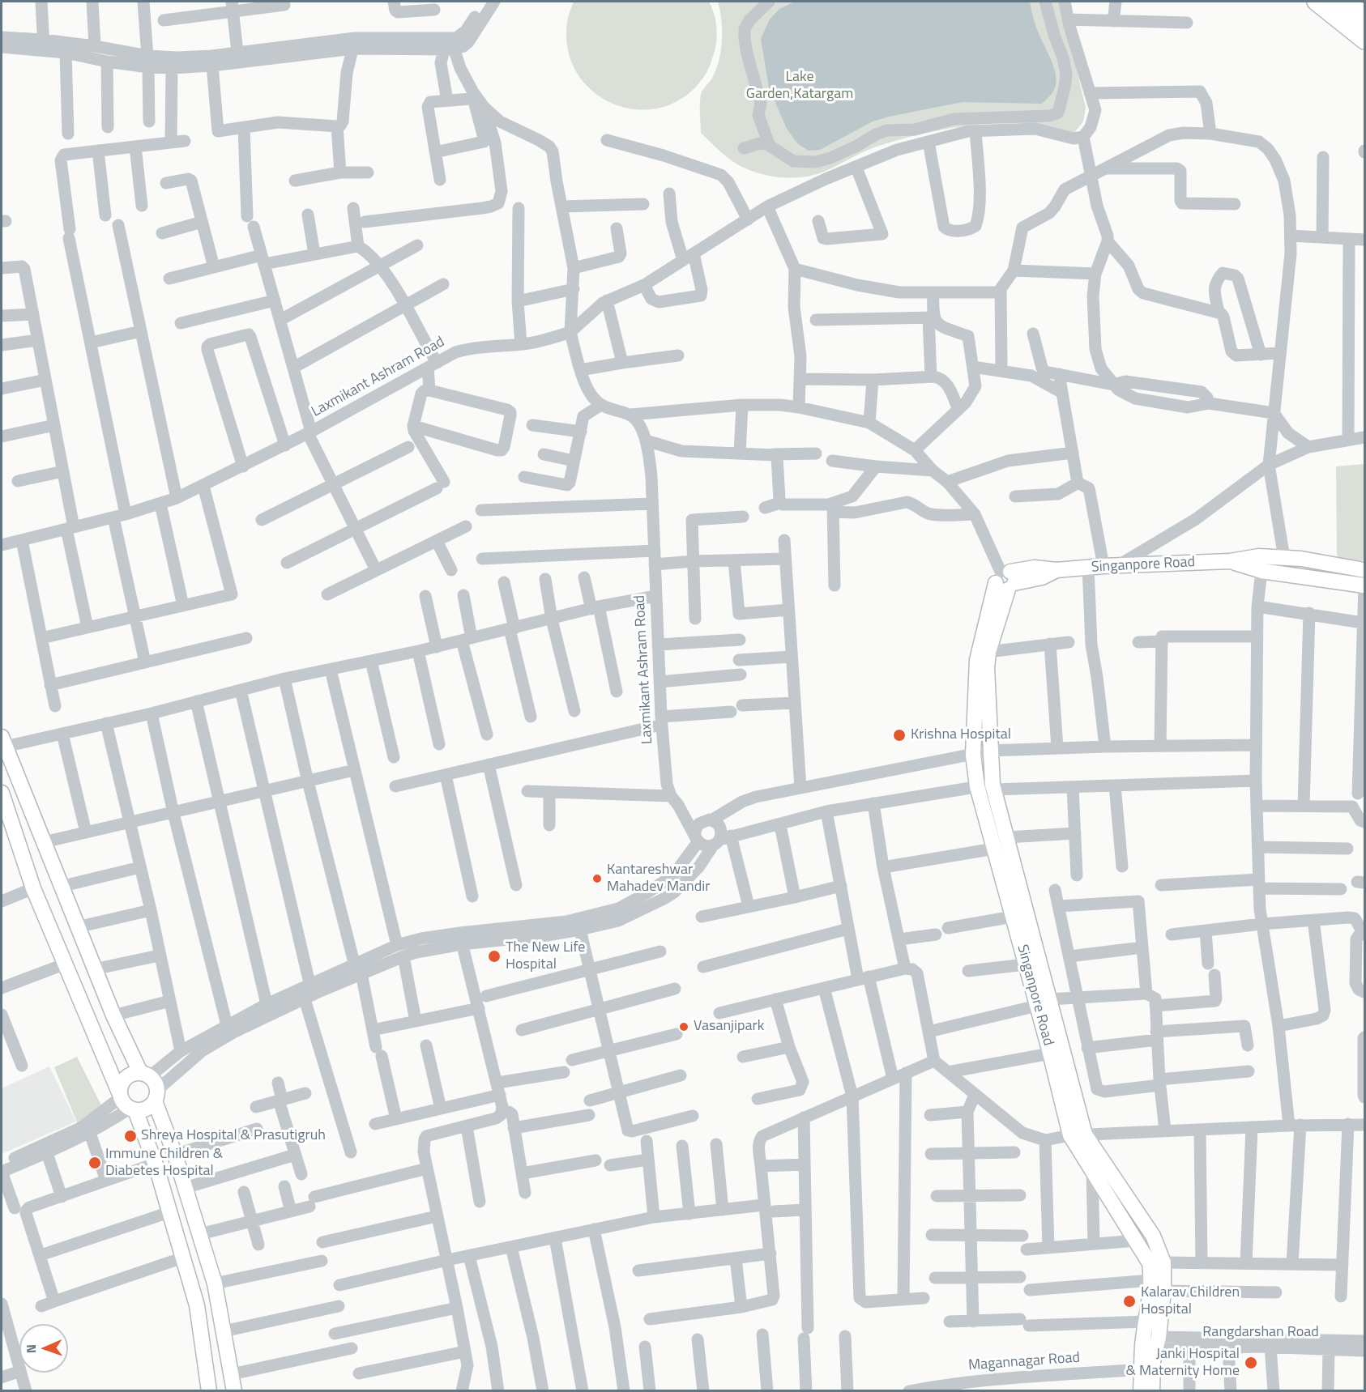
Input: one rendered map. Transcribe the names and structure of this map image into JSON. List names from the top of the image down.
{
  "streets": {
    "main road": ["Singanpore Road"],
    "street": ["Laxmikant Ashram Road", "Rangdarshan Road", "Magannagar Road"]
  },
  "crossings": [
    ["Singanpore Road", "Rangdarshan Road"],
    ["Singanpore Road", "Magannagar Road"]
  ],
  "parks": ["Lake Garden,Katargam"],
  "places": [
    "Krishna Hospital",
    "Kantareshwar Mahadev Mandir",
    "The New Life Hospital",
    "Vasanjipark",
    "Shreya Hospital & Prasutigruh",
    "Immune Children & Diabetes Hospital",
    "Kalarav Children Hospital",
    "Janki Hospital & Maternity Home"
  ],
  "north": "left"
}
